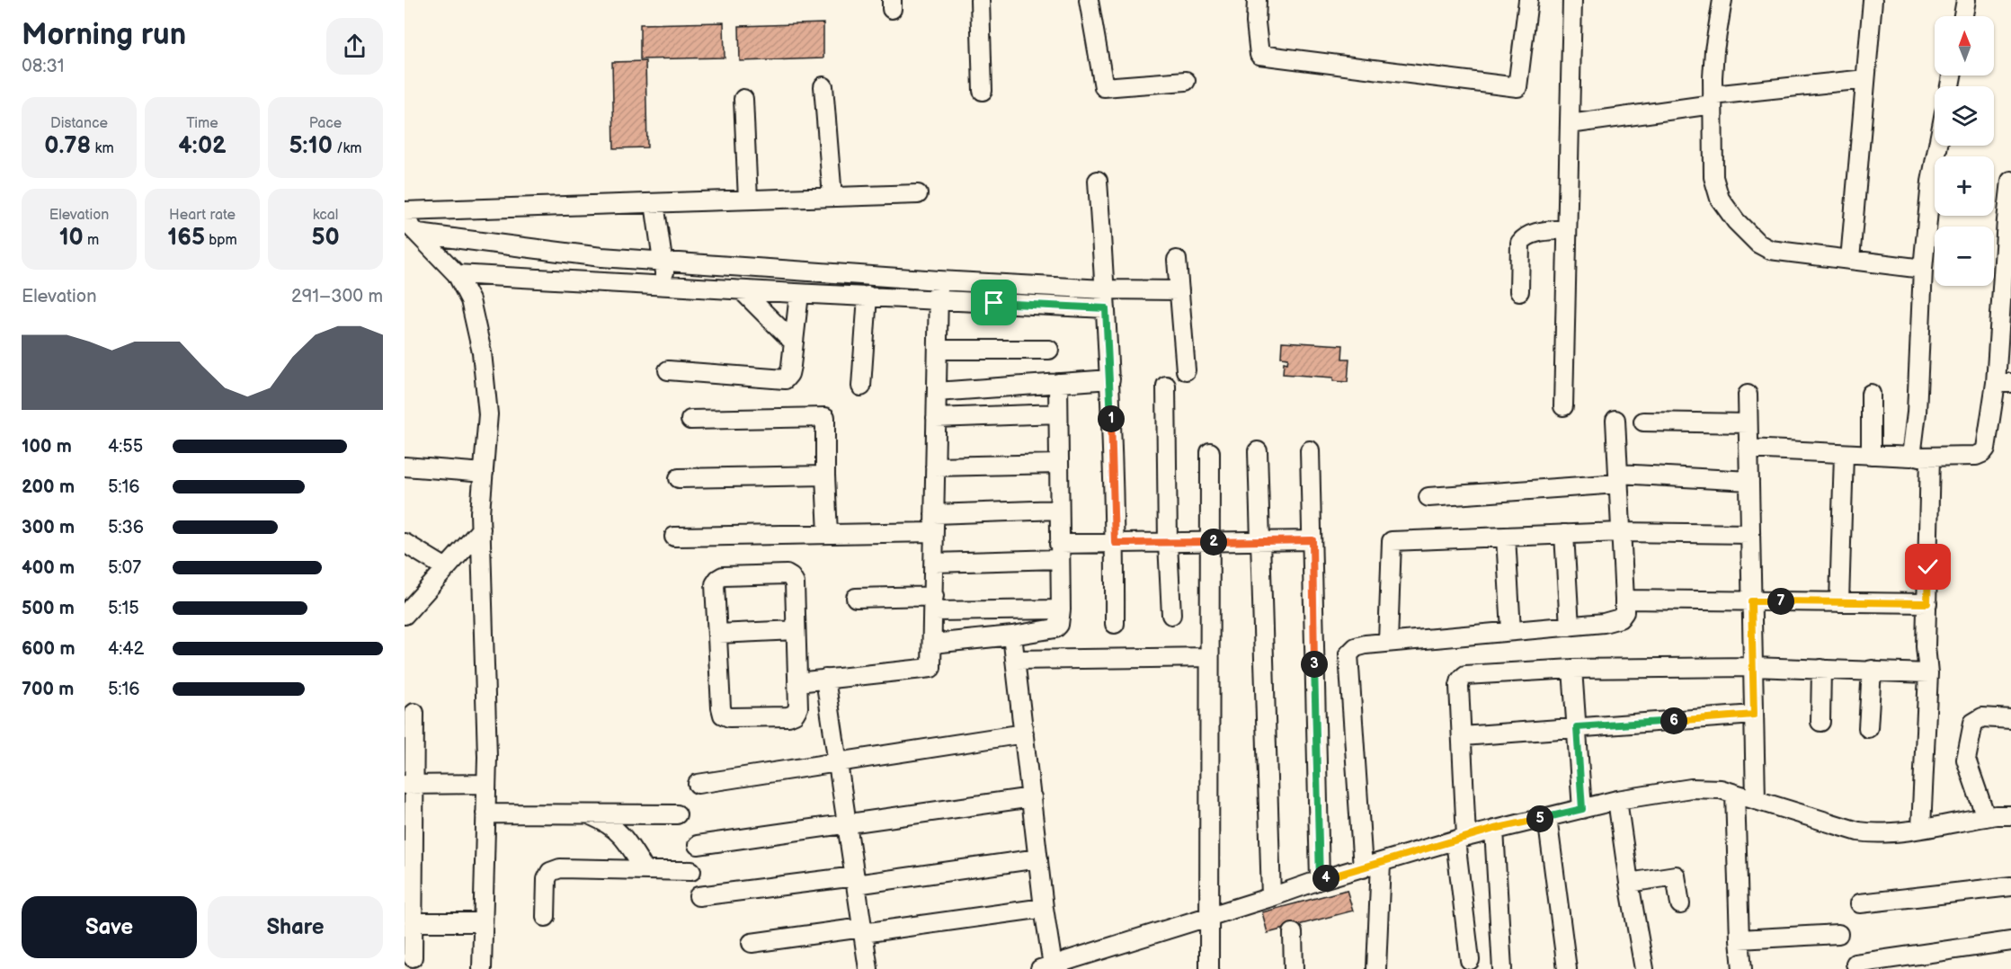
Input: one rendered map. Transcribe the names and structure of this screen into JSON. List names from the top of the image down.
{
  "north": "top",
  "page": {
    "heading": ["Morning run", "08:31"],
    "map_buttons": ["+", "−"],
    "stats": [
      ["Distance", "0.78 km"],
      ["Time", "4:02"],
      ["Pace", "5:10 /km"],
      ["Elevation", "10 m"],
      ["Heart rate", "165 bpm"],
      ["kcal", "50"]
    ],
    "chart": ["Elevation", "291–300 m"],
    "pins": [
      "1",
      "2",
      "7",
      "3",
      "6",
      "5",
      "4"
    ],
    "list": [
      {
        "name": "100 m",
        "note": "4:55"
      },
      {
        "name": "200 m",
        "note": "5:16"
      },
      {
        "name": "300 m",
        "note": "5:36"
      },
      {
        "name": "400 m",
        "note": "5:07"
      },
      {
        "name": "500 m",
        "note": "5:15"
      },
      {
        "name": "600 m",
        "note": "4:42"
      },
      {
        "name": "700 m",
        "note": "5:16"
      }
    ],
    "buttons": ["Save", "Share"]
  }
}
